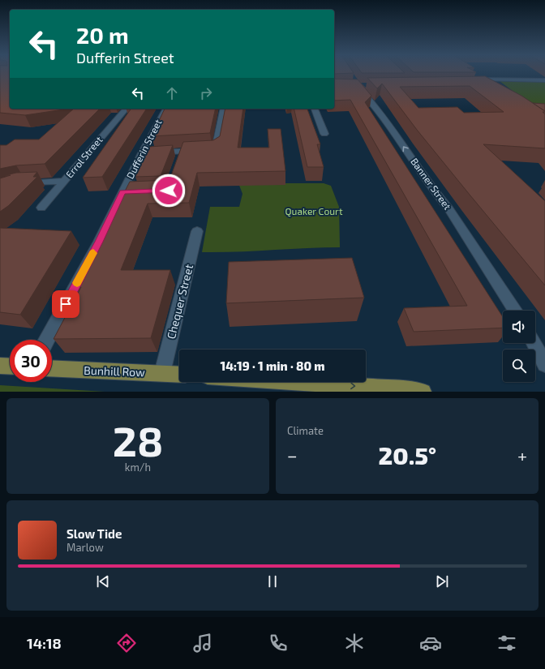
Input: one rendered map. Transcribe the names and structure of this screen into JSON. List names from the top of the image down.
{
  "streets": {
    "main road": ["Bunhill Row"],
    "street": [
      "Dufferin Street",
      "Errol Street",
      "Banner Street",
      "Chequer Street"
    ]
  },
  "crossings": [
    ["Chequer Street", "Bunhill Row"]
  ],
  "one_way": ["Banner Street"],
  "parks": ["Quaker Court"],
  "page": {
    "turn": ["20 m", "Dufferin Street"],
    "limit": "30",
    "trip": "14:19 · 1 min · 80 m",
    "tile": [
      ["28", "km/h"],
      "Climate"
    ],
    "heat": ["−", "20.5°", "+"],
    "song": ["Slow Tide", "Marlow"],
    "tabs": "14:18"
  }
}
